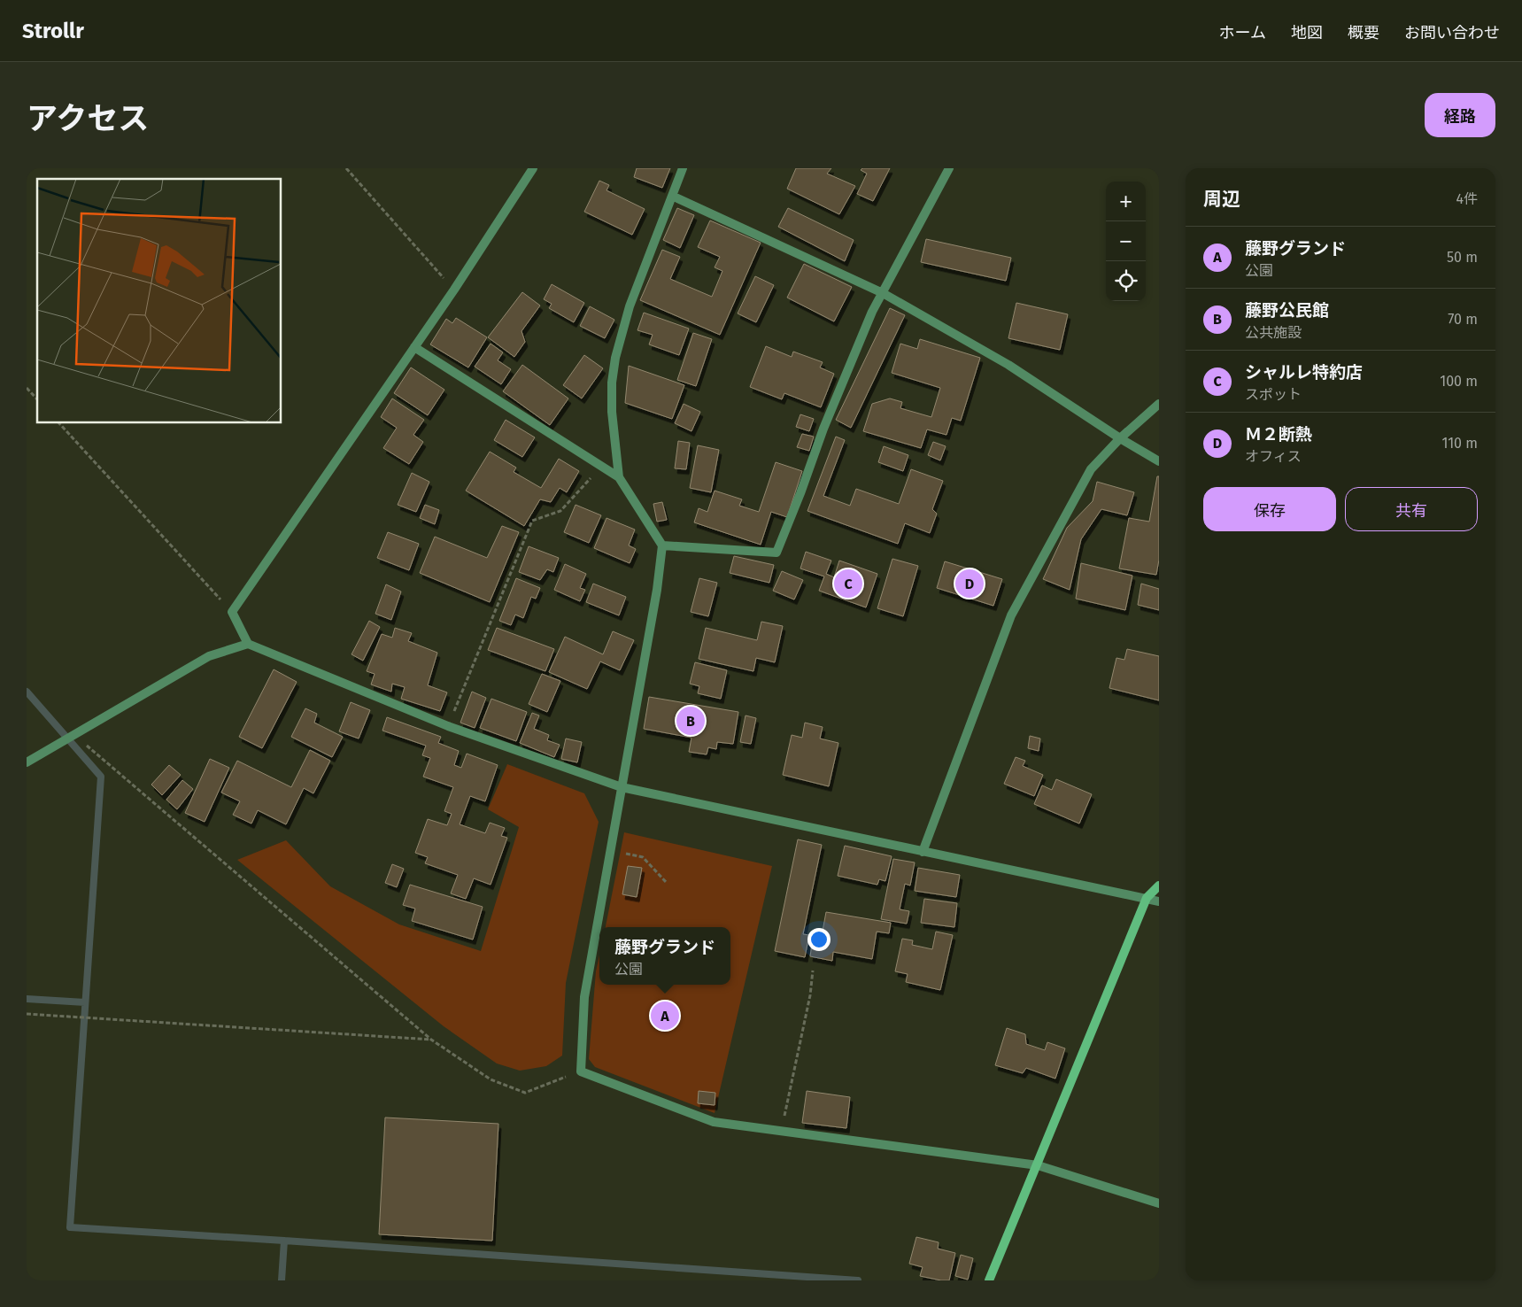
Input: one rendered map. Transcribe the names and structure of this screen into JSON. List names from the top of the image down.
{
  "page": {
    "header": "Strollr",
    "nav": [
      "ホーム",
      "地図",
      "概要",
      "お問い合わせ"
    ],
    "title": "アクセス",
    "buttons": [
      "経路",
      ["保存", "共有"]
    ],
    "heading": ["周辺", "4件"],
    "map_buttons": ["+", "−"],
    "list": [
      {
        "mark": "A",
        "name": "藤野グランド",
        "note": "公園",
        "value": "50 m"
      },
      {
        "mark": "B",
        "name": "藤野公民館",
        "note": "公共施設",
        "value": "70 m"
      },
      {
        "mark": "C",
        "name": "シャルレ特約店",
        "note": "スポット",
        "value": "100 m"
      },
      {
        "mark": "D",
        "name": "Ｍ２断熱",
        "note": "オフィス",
        "value": "110 m"
      }
    ],
    "pins": [
      "C",
      "D",
      "B",
      "A"
    ],
    "popup": ["藤野グランド", "公園"]
  }
}
